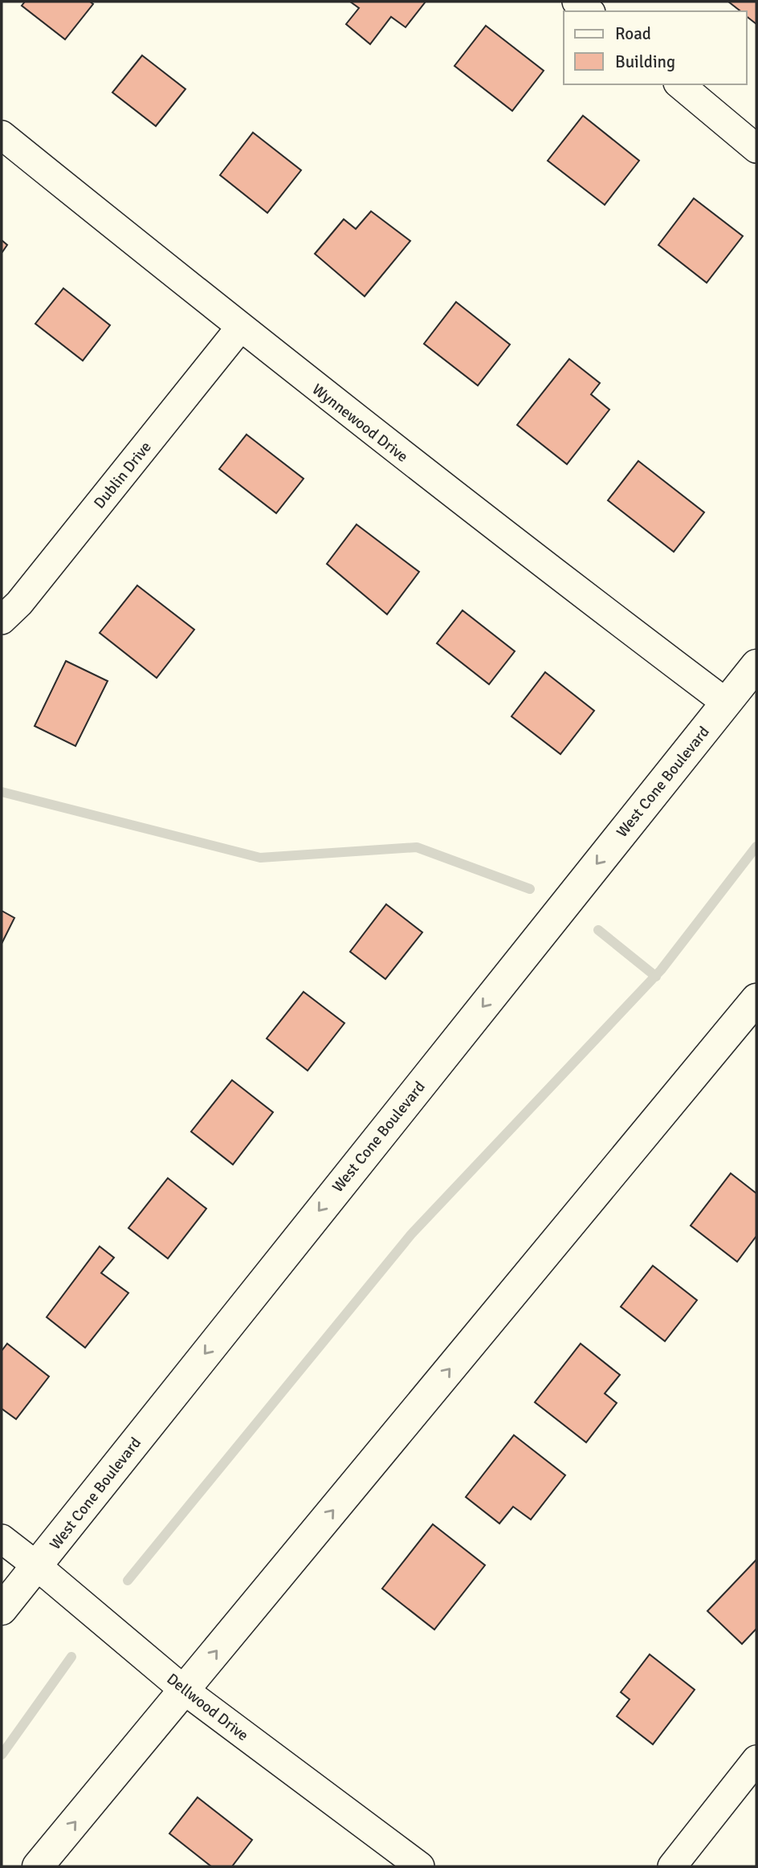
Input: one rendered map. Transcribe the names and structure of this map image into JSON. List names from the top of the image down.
{
  "streets": {
    "main road": ["West Cone Boulevard"],
    "street": ["Wynnewood Drive", "Dublin Drive", "Dellwood Drive"]
  },
  "crossings": [
    ["Wynnewood Drive", "Dublin Drive"],
    ["Wynnewood Drive", "West Cone Boulevard"],
    ["West Cone Boulevard", "Dellwood Drive"]
  ],
  "legend": ["Road", "Building"]
}
